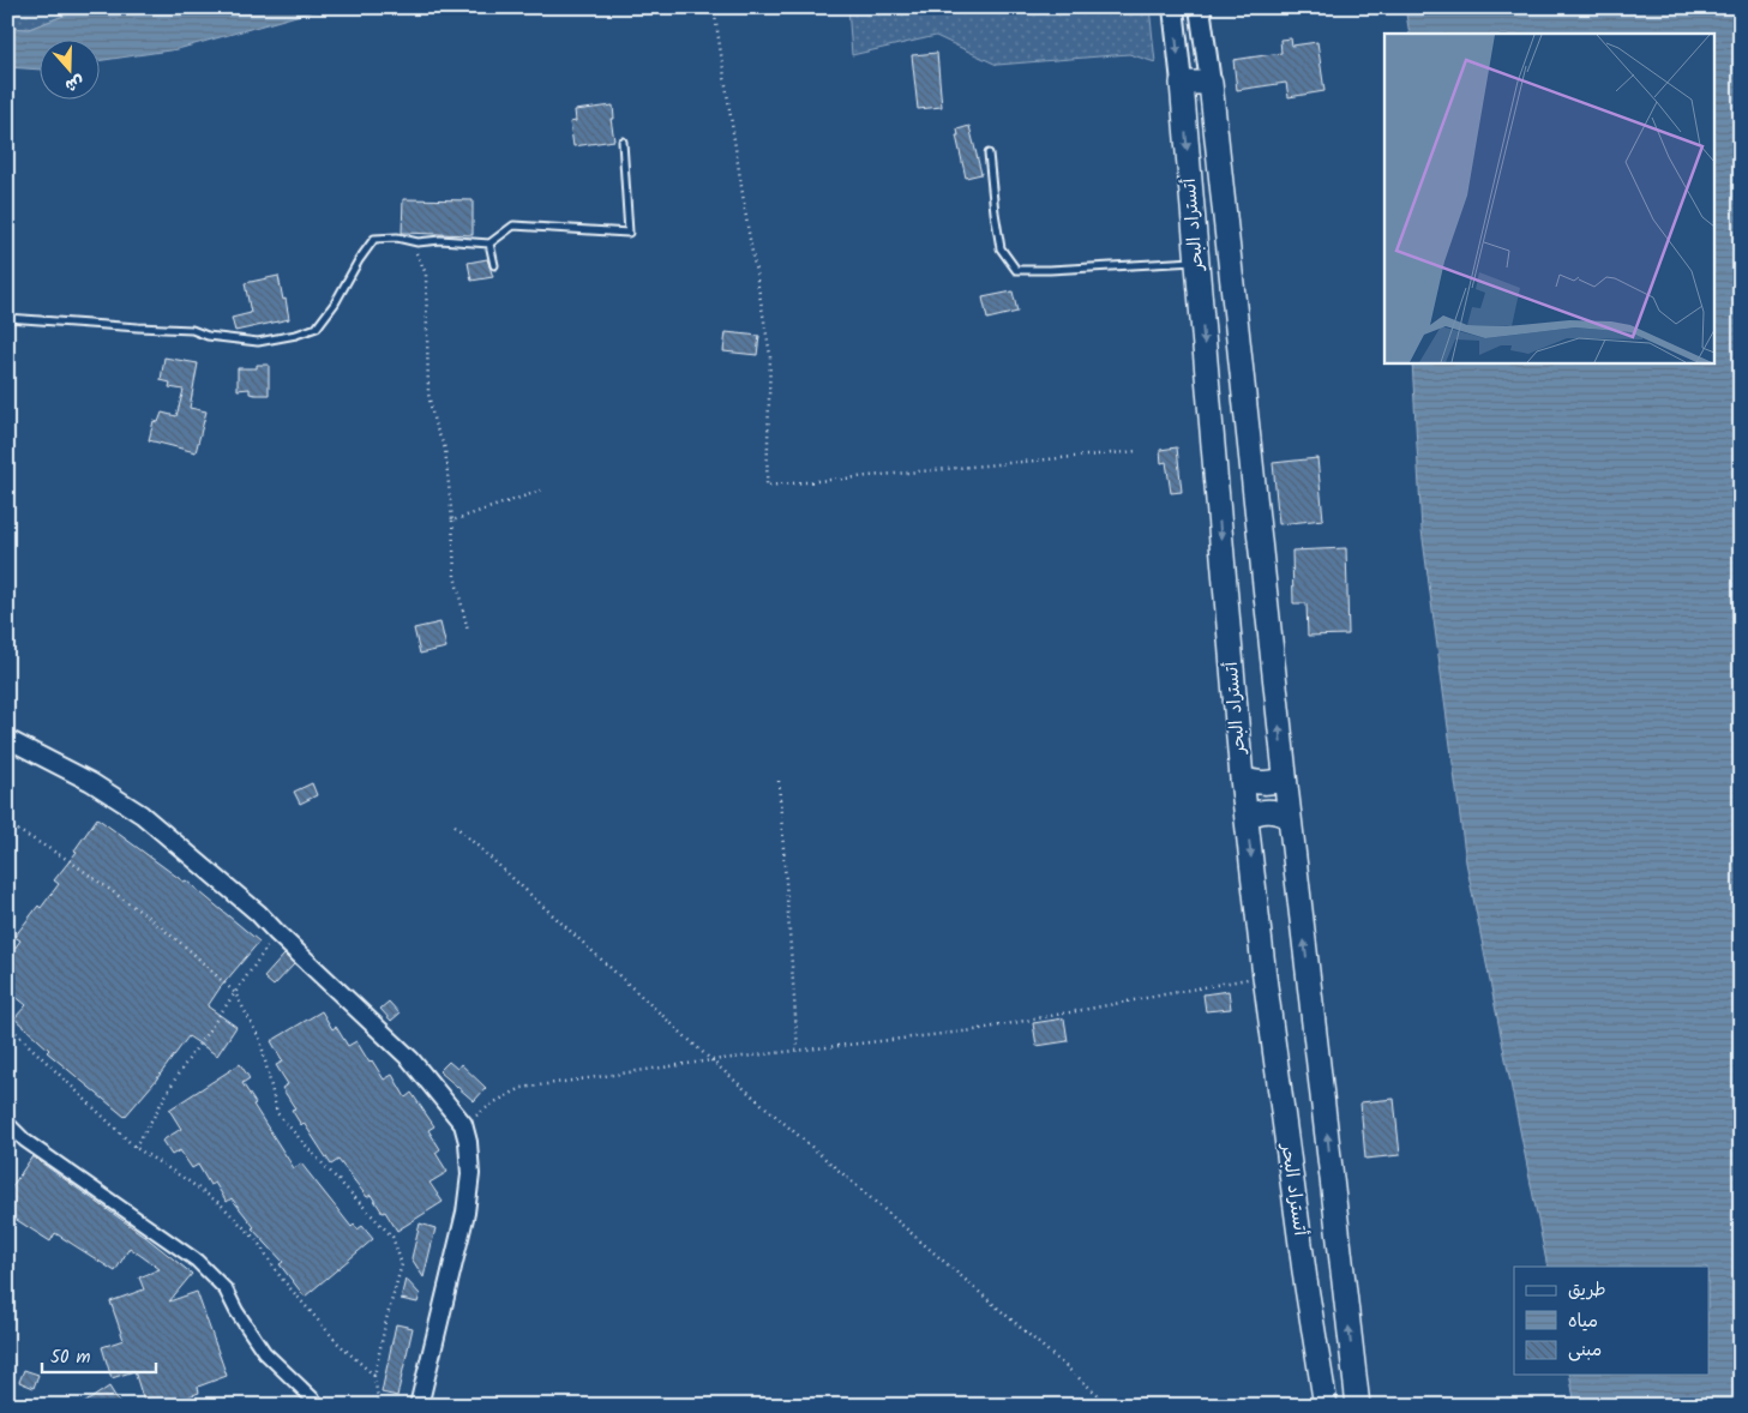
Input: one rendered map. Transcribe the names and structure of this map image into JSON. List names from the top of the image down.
{
  "streets": {
    "highway": ["أتستراد البحر"]
  },
  "legend": ["طريق", "مياه", "مبنى"],
  "scale_bar": "50 m",
  "north": "bottom"
}
